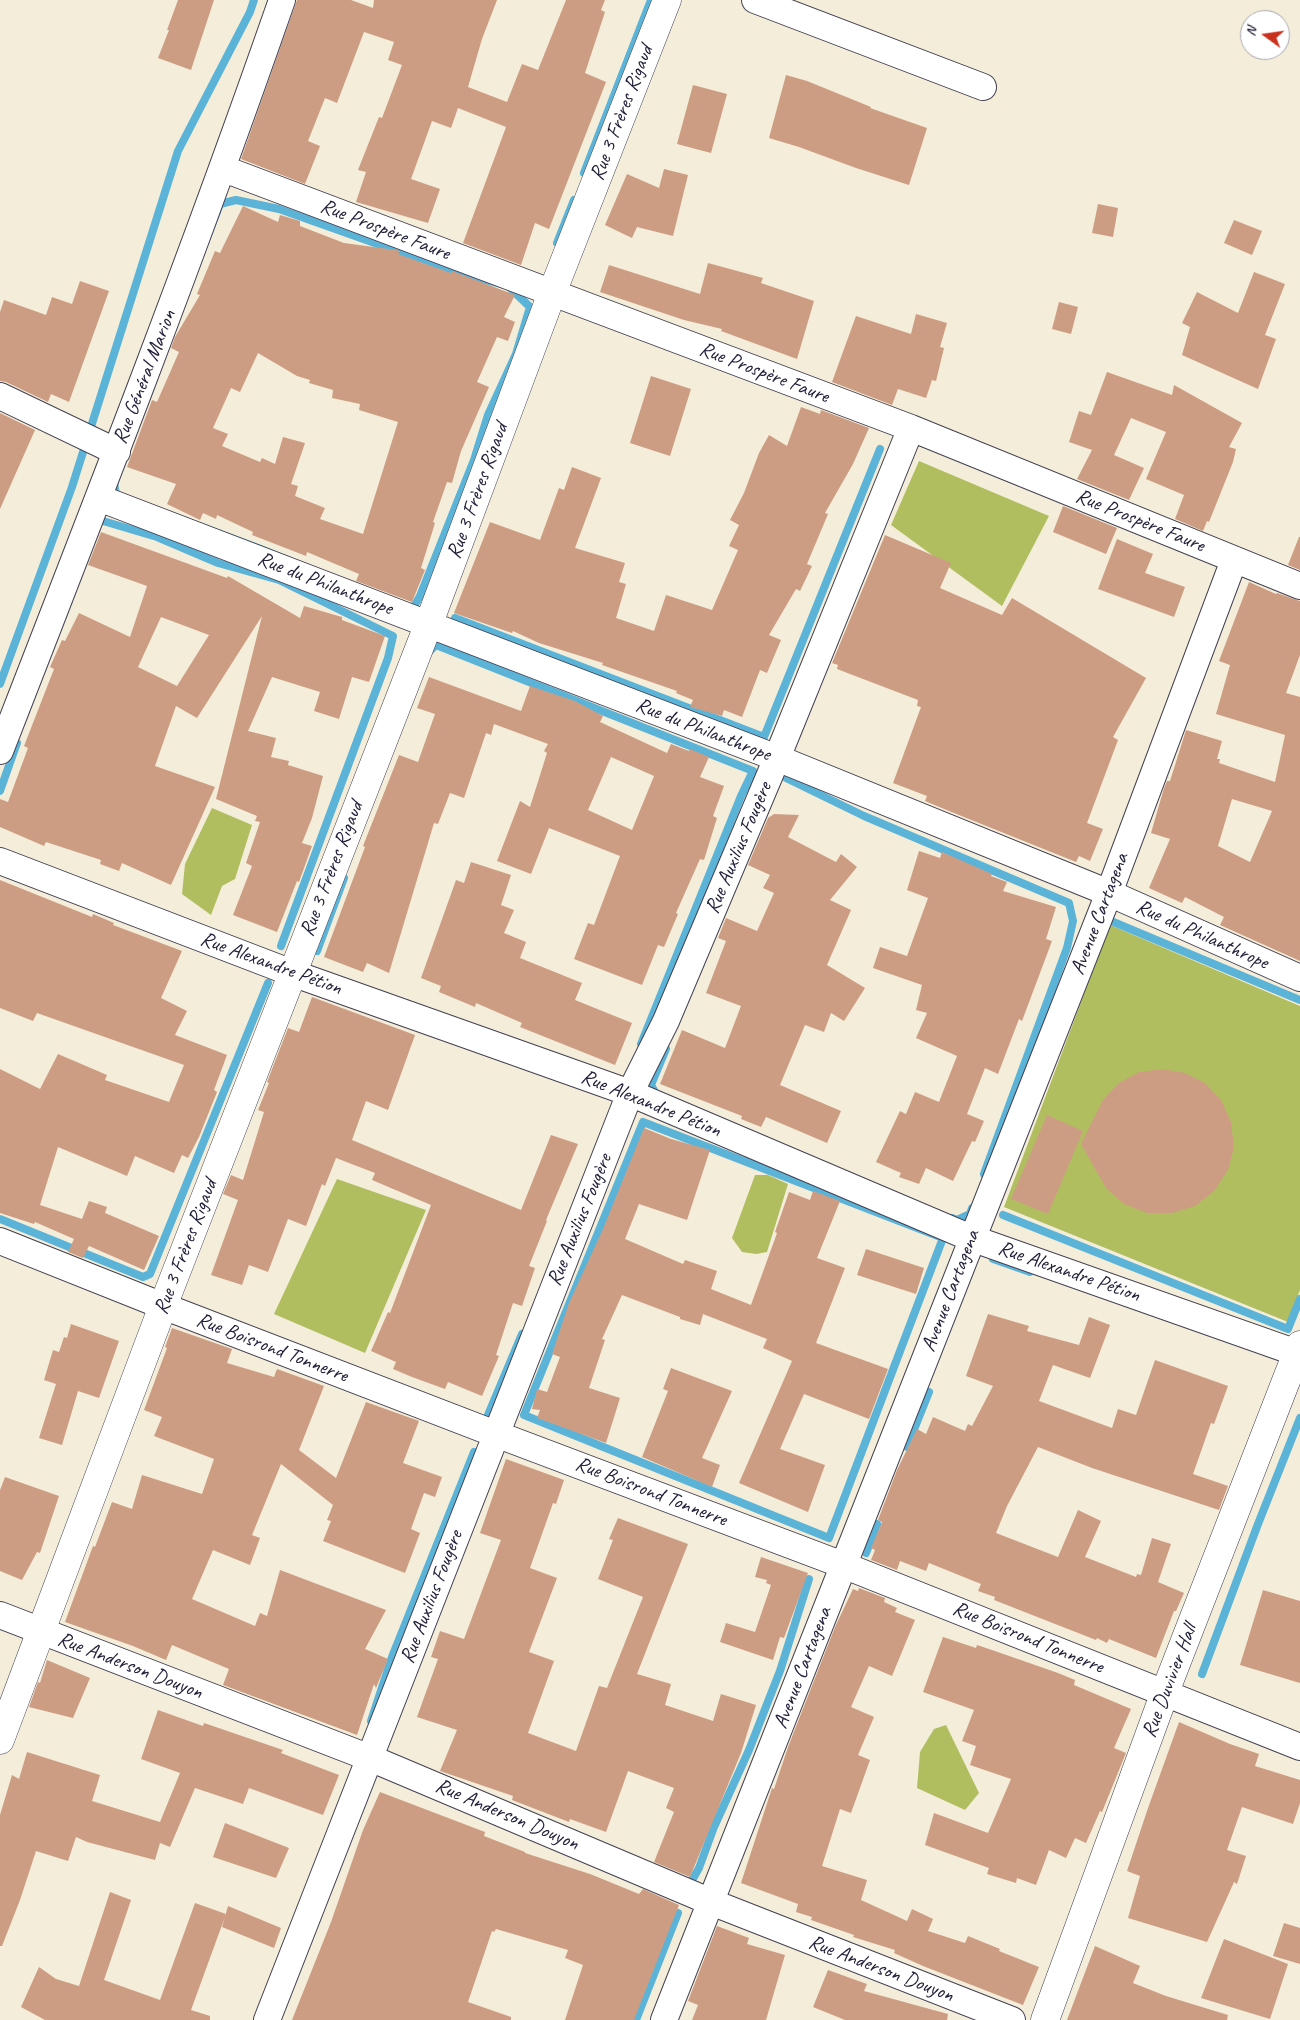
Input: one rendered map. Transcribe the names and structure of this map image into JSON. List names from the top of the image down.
{
  "streets": {
    "street": [
      "Rue 3 Frères Rigaud",
      "Rue Prospère Faure",
      "Rue Général Marion",
      "Rue du Philanthrope",
      "Rue Auxilius Fougère",
      "Avenue Cartagena",
      "Rue Alexandre Pétion",
      "Rue Boisrond Tonnerre",
      "Rue Anderson Douyon",
      "Rue Duvivier Hall"
    ]
  },
  "crossings": [
    ["Rue 3 Frères Rigaud", "Rue Prospère Faure"],
    ["Rue 3 Frères Rigaud", "Rue du Philanthrope"],
    ["Rue 3 Frères Rigaud", "Rue Alexandre Pétion"],
    ["Rue 3 Frères Rigaud", "Rue Boisrond Tonnerre"],
    ["Rue 3 Frères Rigaud", "Rue Anderson Douyon"],
    ["Rue Prospère Faure", "Rue Général Marion"],
    ["Rue Prospère Faure", "Rue Auxilius Fougère"],
    ["Rue Prospère Faure", "Avenue Cartagena"],
    ["Rue Général Marion", "Rue du Philanthrope"],
    ["Rue du Philanthrope", "Rue Auxilius Fougère"],
    ["Rue du Philanthrope", "Avenue Cartagena"],
    ["Rue Auxilius Fougère", "Rue Alexandre Pétion"],
    ["Rue Auxilius Fougère", "Rue Boisrond Tonnerre"],
    ["Rue Auxilius Fougère", "Rue Anderson Douyon"],
    ["Avenue Cartagena", "Rue Alexandre Pétion"],
    ["Avenue Cartagena", "Rue Boisrond Tonnerre"],
    ["Avenue Cartagena", "Rue Anderson Douyon"],
    ["Rue Alexandre Pétion", "Rue Duvivier Hall"],
    ["Rue Boisrond Tonnerre", "Rue Duvivier Hall"]
  ],
  "north": "left"
}
